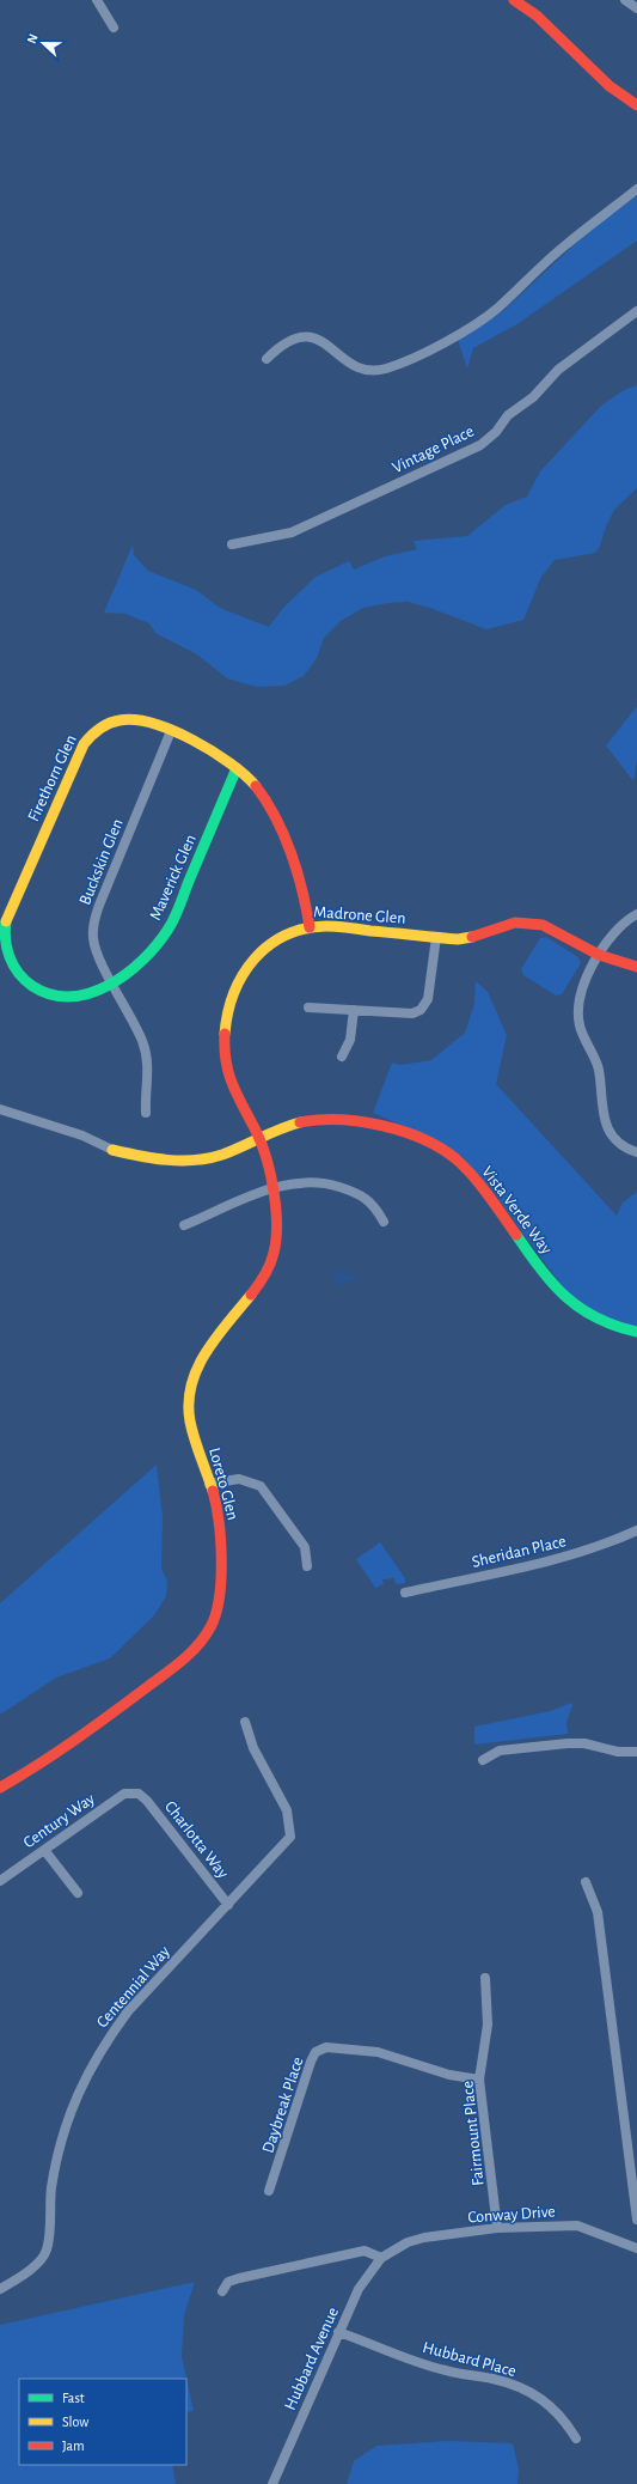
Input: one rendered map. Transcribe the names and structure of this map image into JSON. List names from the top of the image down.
{
  "streets": {
    "street": [
      "Vintage Place",
      "Firethorn Glen",
      "Buckskin Glen",
      "Maverick Glen",
      "Madrone Glen",
      "Vista Verde Way",
      "Loreto Glen",
      "Sheridan Place",
      "Century Way",
      "Charlotta Way",
      "Centennial Way",
      "Daybreak Place",
      "Fairmount Place",
      "Conway Drive",
      "Hubbard Avenue",
      "Hubbard Place"
    ]
  },
  "crossings": [
    ["Firethorn Glen", "Buckskin Glen"],
    ["Firethorn Glen", "Maverick Glen"],
    ["Firethorn Glen", "Madrone Glen"],
    ["Buckskin Glen", "Maverick Glen"],
    ["Madrone Glen", "Vista Verde Way"],
    ["Madrone Glen", "Loreto Glen"],
    ["Vista Verde Way", "Loreto Glen"],
    ["Century Way", "Charlotta Way"],
    ["Charlotta Way", "Centennial Way"],
    ["Daybreak Place", "Fairmount Place"],
    ["Fairmount Place", "Conway Drive"],
    ["Conway Drive", "Hubbard Avenue"],
    ["Hubbard Avenue", "Hubbard Place"]
  ],
  "legend": ["Fast", "Slow", "Jam"],
  "north": "left"
}
